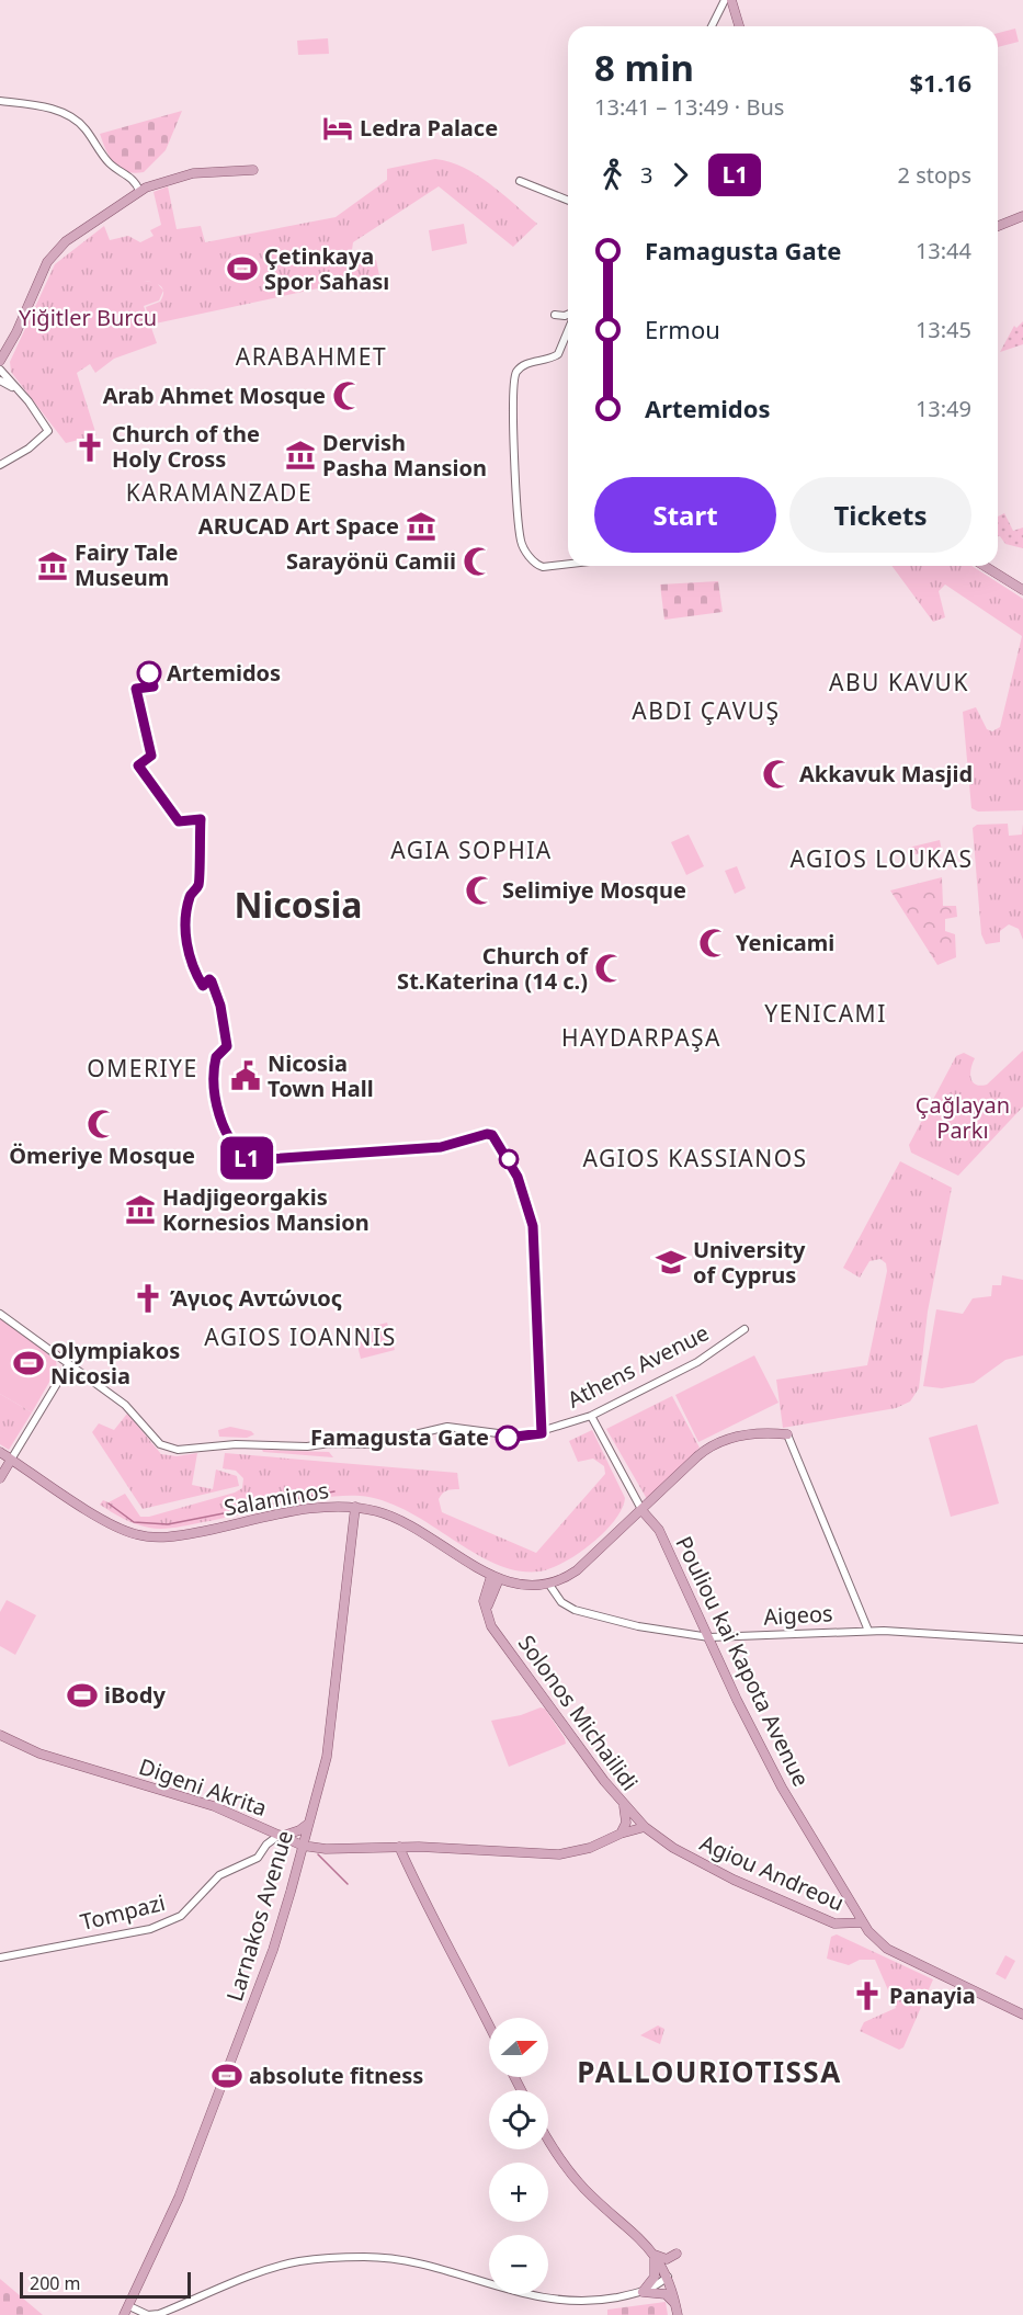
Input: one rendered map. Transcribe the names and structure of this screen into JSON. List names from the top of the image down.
{
  "streets": {
    "main road": [
      "Salaminos",
      "Pouliou kai Kapota Avenue",
      "Solonos Michailidi",
      "Digeni Akrita",
      "Agiou Andreou",
      "Larnakos Avenue"
    ],
    "street": ["Athens Avenue", "Aigeos", "Tompazi"]
  },
  "crossings": [
    ["Athens Avenue", "Pouliou kai Kapota Avenue"],
    ["Salaminos", "Aigeos"],
    ["Salaminos", "Pouliou kai Kapota Avenue"],
    ["Salaminos", "Solonos Michailidi"],
    ["Salaminos", "Larnakos Avenue"],
    ["Aigeos", "Pouliou kai Kapota Avenue"],
    ["Pouliou kai Kapota Avenue", "Agiou Andreou"],
    ["Solonos Michailidi", "Agiou Andreou"],
    ["Digeni Akrita", "Tompazi"],
    ["Digeni Akrita", "Larnakos Avenue"]
  ],
  "districts": [
    "ARABAHMET",
    "KARAMANZADE",
    "ABU KAVUK",
    "ABDI ÇAVUŞ",
    "AGIA SOPHIA",
    "AGIOS LOUKAS",
    "Nicosia",
    "YENICAMI",
    "HAYDARPAŞA",
    "OMERIYE",
    "AGIOS KASSIANOS",
    "AGIOS IOANNIS",
    "PALLOURIOTISSA"
  ],
  "parks": ["Yiğitler Burcu", "Çağlayan Parkı"],
  "places": {
    "hotel": ["Ledra Palace"],
    "sports": [
      "Çetinkaya Spor Sahası",
      "Olympiakos Nicosia",
      "iBody",
      "absolute fitness"
    ],
    "mosque": [
      "Arab Ahmet Mosque",
      "Sarayönü Camii",
      "Akkavuk Masjid",
      "Selimiye Mosque",
      "Yenicami",
      "Church of St.Katerina (14 c.)",
      "Ömeriye Mosque"
    ],
    "church": ["Church of the Holy Cross", "Άγιος Αντώνιος", "Panayia"],
    "museum": [
      "Dervish Pasha Mansion",
      "ARUCAD Art Space",
      "Fairy Tale Museum",
      "Hadjigeorgakis Kornesios Mansion"
    ],
    "other": ["Artemidos", "Famagusta Gate"],
    "public building": ["Nicosia Town Hall"],
    "school or university": ["University of Cyprus"]
  },
  "lines": ["bus line L1"],
  "scale_bar": "200 m",
  "north": "right",
  "page": {
    "on_map": "L1",
    "heading": ["8 min", "13:41 – 13:49 · Bus", "$1.16"],
    "legs": ["3", "L1", "2 stops"],
    "list": [
      {
        "name": "Famagusta Gate",
        "value": "13:44"
      },
      {
        "name": "Ermou",
        "value": "13:45"
      },
      {
        "name": "Artemidos",
        "value": "13:49"
      }
    ],
    "buttons": ["Start", "Tickets"],
    "map_buttons": ["+", "−"],
    "scale": "200 m"
  }
}
